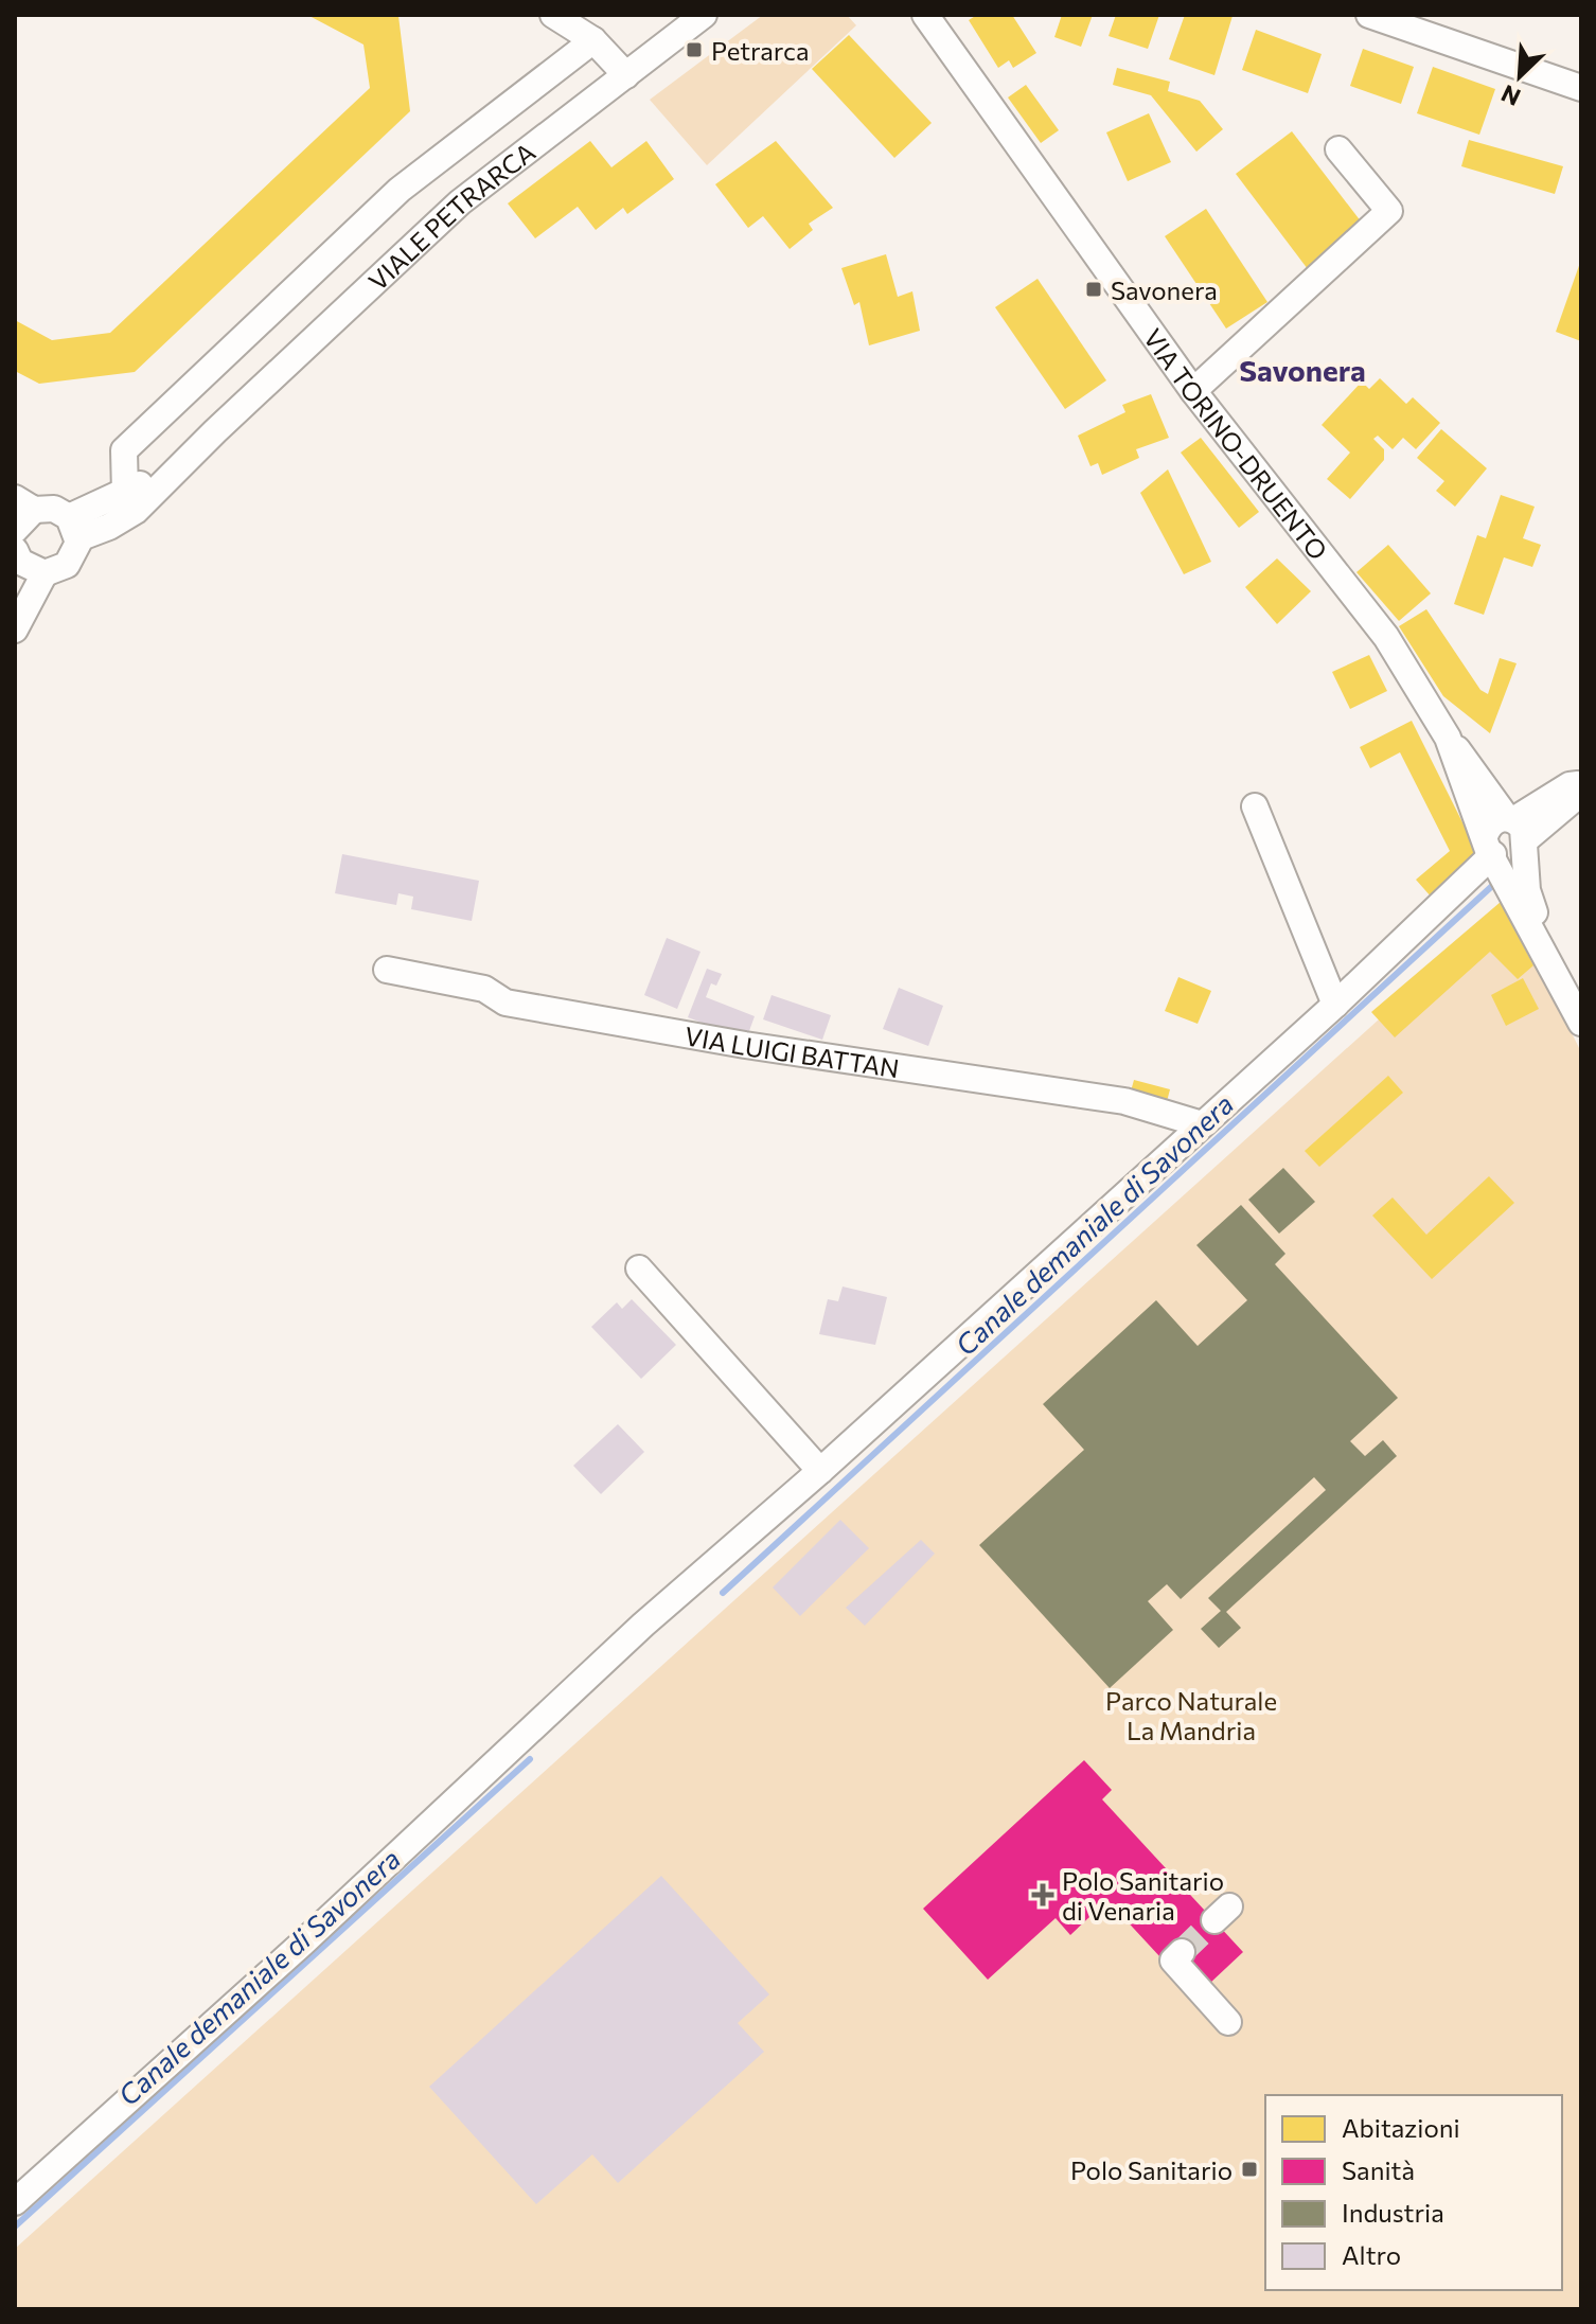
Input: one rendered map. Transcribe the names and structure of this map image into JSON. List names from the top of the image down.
{
  "streets": {
    "street": ["VIALE PETRARCA", "VIA TORINO-DRUENTO", "VIA LUIGI BATTAN"]
  },
  "districts": ["Savonera"],
  "water": ["Canale demaniale di Savonera"],
  "parks": ["Parco Naturale La Mandria"],
  "places": {
    "transit": ["Petrarca", "Savonera", "Polo Sanitario"],
    "health": ["Polo Sanitario di Venaria"]
  },
  "legend": [
    "Abitazioni",
    "Sanità",
    "Industria",
    "Altro"
  ],
  "north": "bottom left"
}
